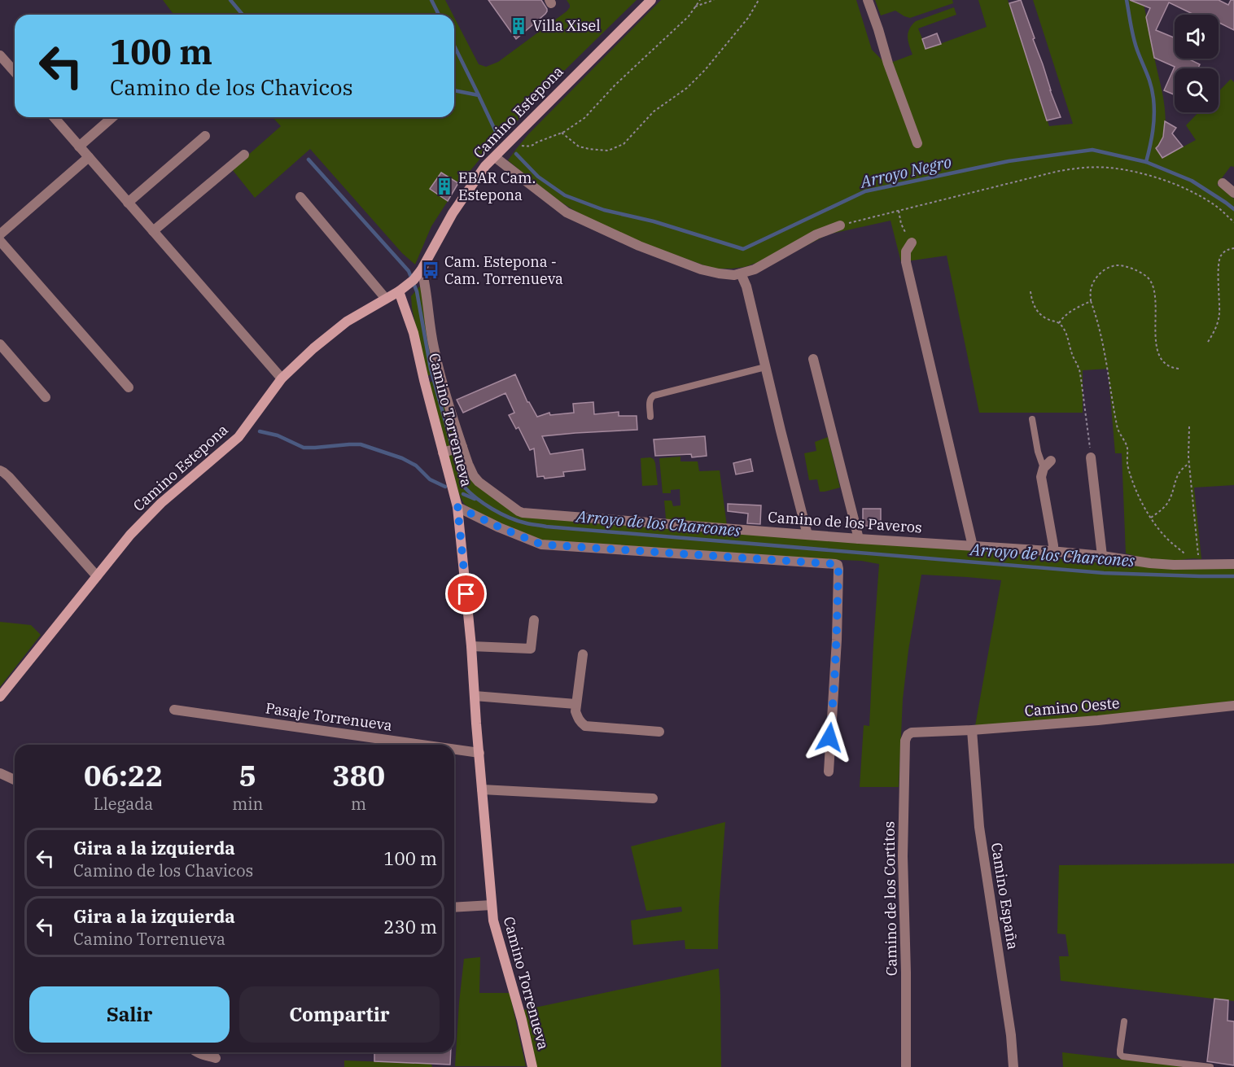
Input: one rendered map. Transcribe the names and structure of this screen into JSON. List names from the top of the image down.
{
  "streets": {
    "main road": ["Camino Estepona", "Camino Torrenueva"],
    "street": [
      "Camino de los Paveros",
      "Camino Oeste",
      "Pasaje Torrenueva",
      "Camino España",
      "Camino de los Cortitos"
    ]
  },
  "crossings": [
    ["Camino Estepona", "Camino Torrenueva"],
    ["Camino Estepona", "Camino de los Paveros"],
    ["Camino Torrenueva", "Camino de los Paveros"],
    ["Camino Torrenueva", "Pasaje Torrenueva"],
    ["Camino Oeste", "Camino España"],
    ["Camino Oeste", "Camino de los Cortitos"]
  ],
  "water": ["Arroyo Negro", "Arroyo de los Charcones"],
  "places": {
    "building": ["Villa Xisel", "EBAR Cam. Estepona"],
    "bus stop": ["Cam. Estepona - Cam. Torrenueva"]
  },
  "page": {
    "turn": ["100 m", "Camino de los Chavicos"],
    "eta": [
      "06:22",
      "Llegada",
      "5",
      "min",
      "380",
      "m"
    ],
    "list": [
      {
        "name": "Gira a la izquierda",
        "note": "Camino de los Chavicos",
        "value": "100 m"
      },
      {
        "name": "Gira a la izquierda",
        "note": "Camino Torrenueva",
        "value": "230 m"
      }
    ],
    "buttons": ["Salir", "Compartir"]
  }
}
